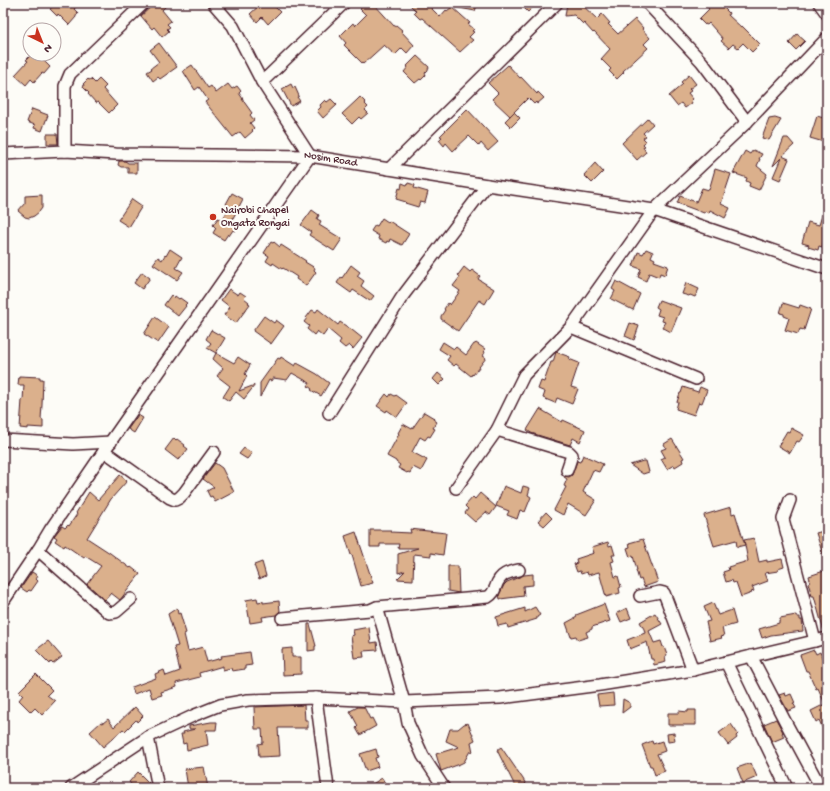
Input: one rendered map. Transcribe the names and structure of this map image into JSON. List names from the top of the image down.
{
  "streets": {
    "street": ["Nosim Road"]
  },
  "places": ["Nairobi Chapel Ongata Rongai"],
  "north": "bottom right"
}
